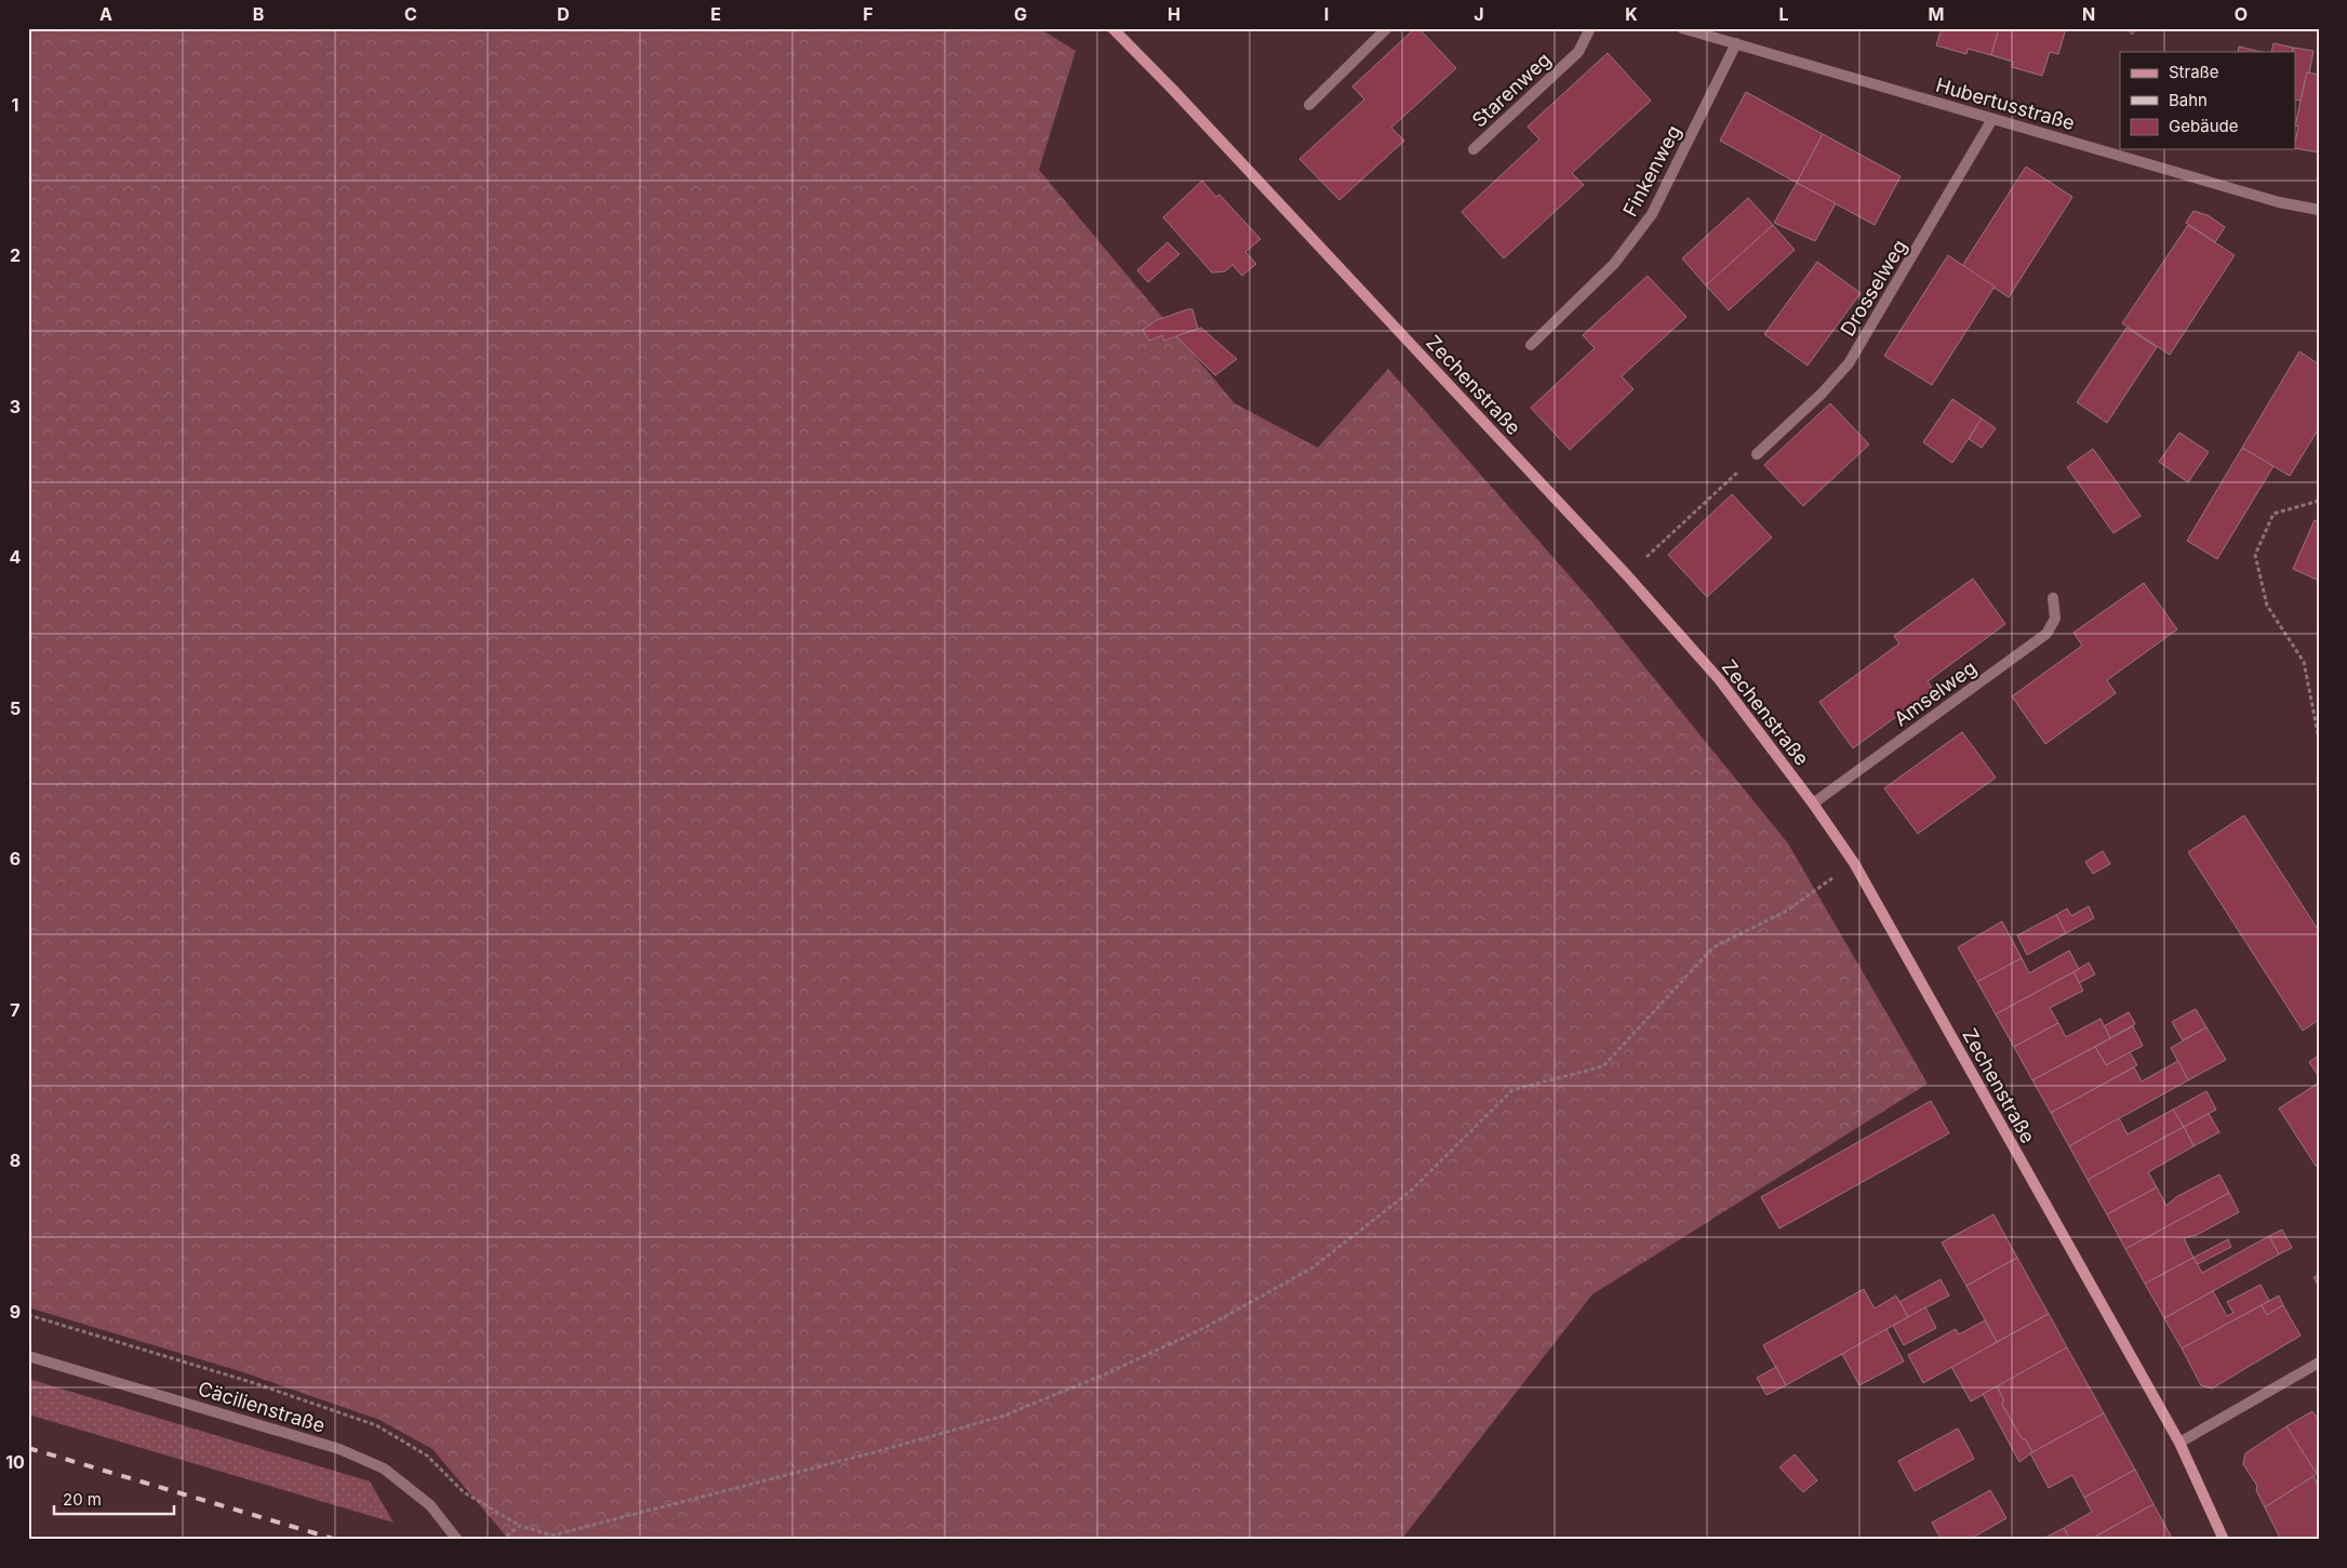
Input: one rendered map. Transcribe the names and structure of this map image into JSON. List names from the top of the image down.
{
  "streets": {
    "main road": ["Zechenstraße"],
    "street": [
      "Starenweg",
      "Hubertusstraße",
      "Finkenweg",
      "Drosselweg",
      "Amselweg",
      "Cäcilienstraße"
    ]
  },
  "crossings": [
    ["Hubertusstraße", "Finkenweg"],
    ["Hubertusstraße", "Drosselweg"],
    ["Zechenstraße", "Amselweg"]
  ],
  "legend": ["Straße", "Bahn", "Gebäude"],
  "scale_bar": "20 m",
  "grid": {
    "columns": [
      "A",
      "B",
      "C",
      "D",
      "E",
      "F",
      "G",
      "H",
      "I",
      "J",
      "K",
      "L",
      "M",
      "N",
      "O"
    ],
    "rows": [
      "1",
      "2",
      "3",
      "4",
      "5",
      "6",
      "7",
      "8",
      "9",
      "10"
    ]
  }
}
